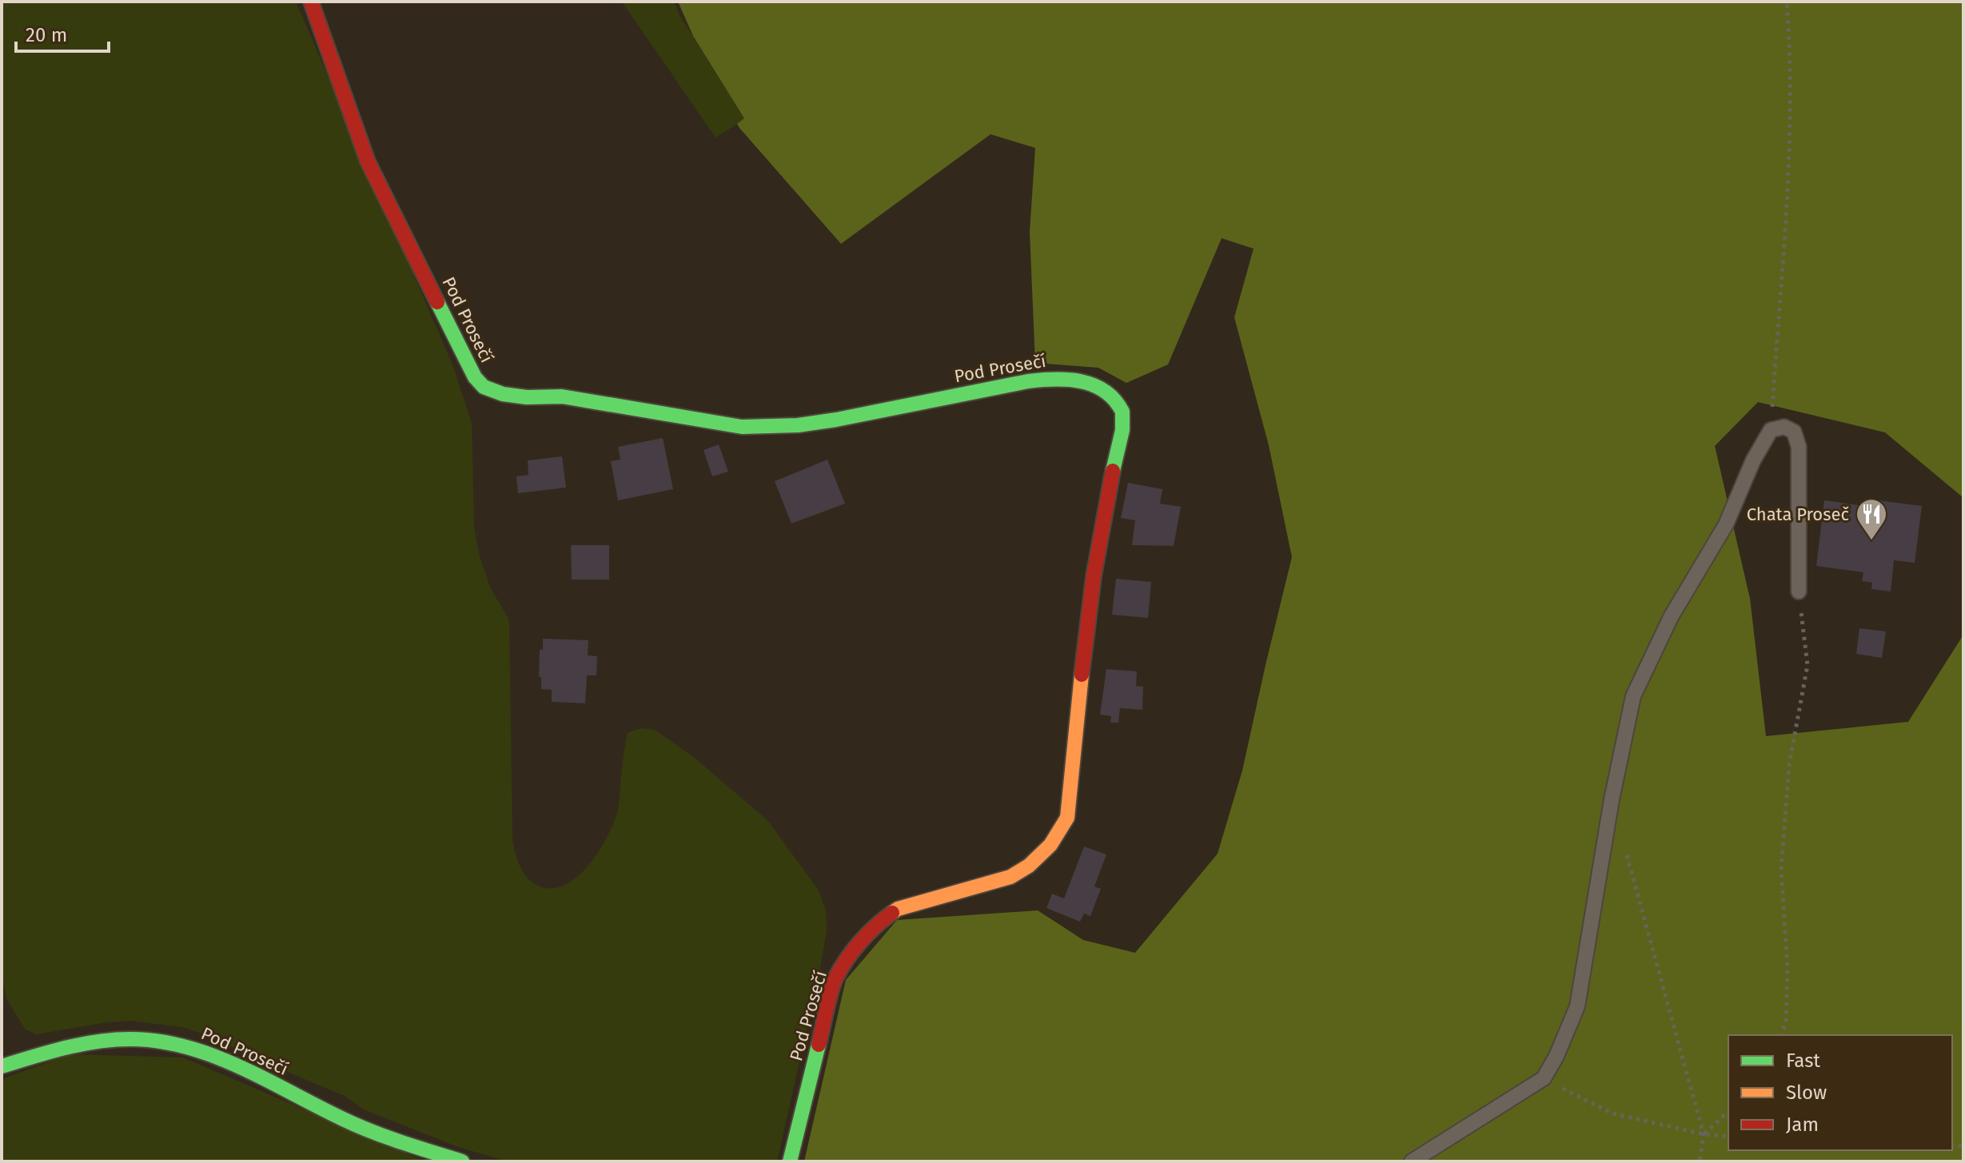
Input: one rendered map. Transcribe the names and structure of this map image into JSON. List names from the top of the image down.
{
  "streets": {
    "street": ["Pod Prosečí"]
  },
  "places": {
    "restaurant": ["Chata Proseč"]
  },
  "legend": ["Fast", "Slow", "Jam"],
  "scale_bar": "20 m"
}
